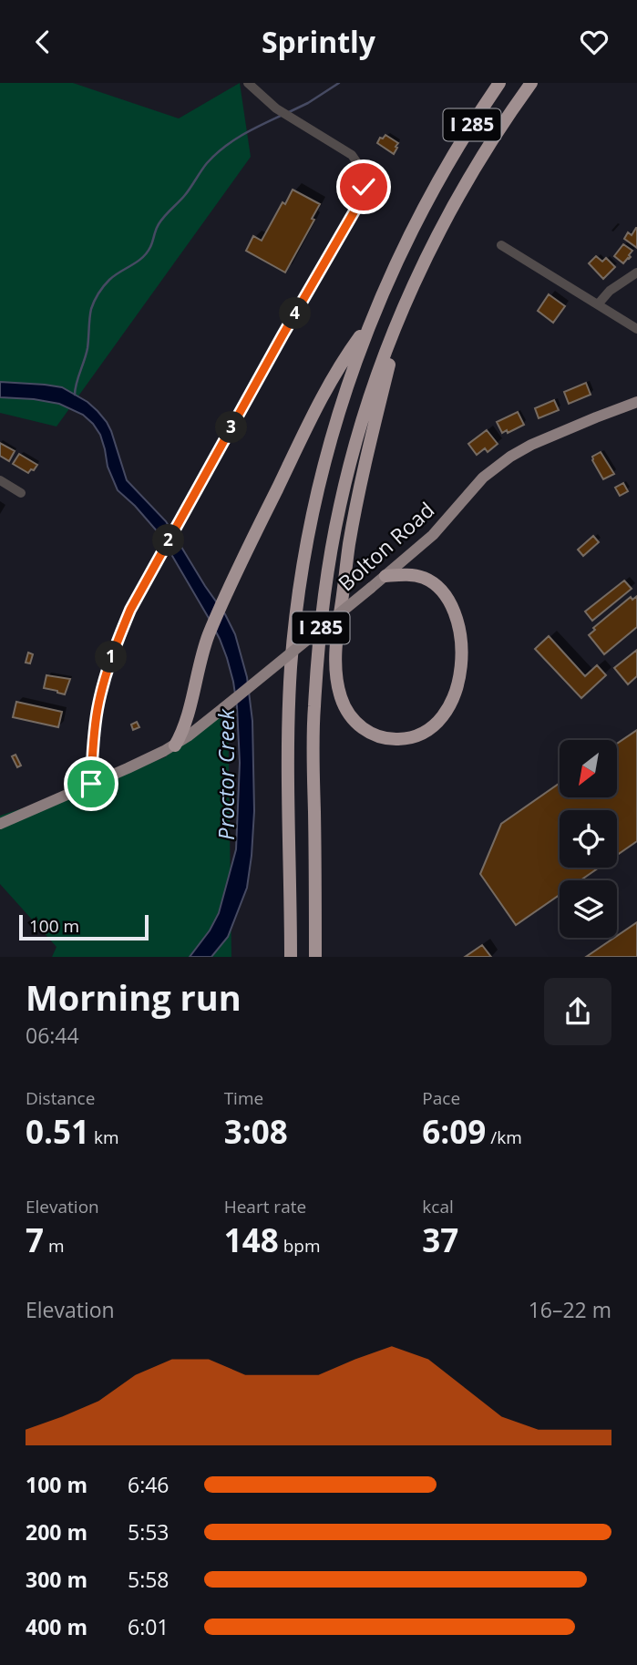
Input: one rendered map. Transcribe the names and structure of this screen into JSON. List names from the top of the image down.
{
  "streets": {
    "highway": ["I 285"],
    "main road": ["Bolton Road"]
  },
  "water": ["Proctor Creek"],
  "scale_bar": "100 m",
  "north": "bottom left",
  "page": {
    "header": "Sprintly",
    "pins": [
      "4",
      "3",
      "2",
      "1"
    ],
    "scale": "100 m",
    "heading": ["Morning run", "06:44"],
    "stats": [
      ["Distance", "0.51 km"],
      ["Time", "3:08"],
      ["Pace", "6:09 /km"],
      ["Elevation", "7 m"],
      ["Heart rate", "148 bpm"],
      ["kcal", "37"]
    ],
    "chart": ["Elevation", "16–22 m"],
    "list": [
      {
        "name": "100 m",
        "note": "6:46"
      },
      {
        "name": "200 m",
        "note": "5:53"
      },
      {
        "name": "300 m",
        "note": "5:58"
      },
      {
        "name": "400 m",
        "note": "6:01"
      }
    ]
  }
}
